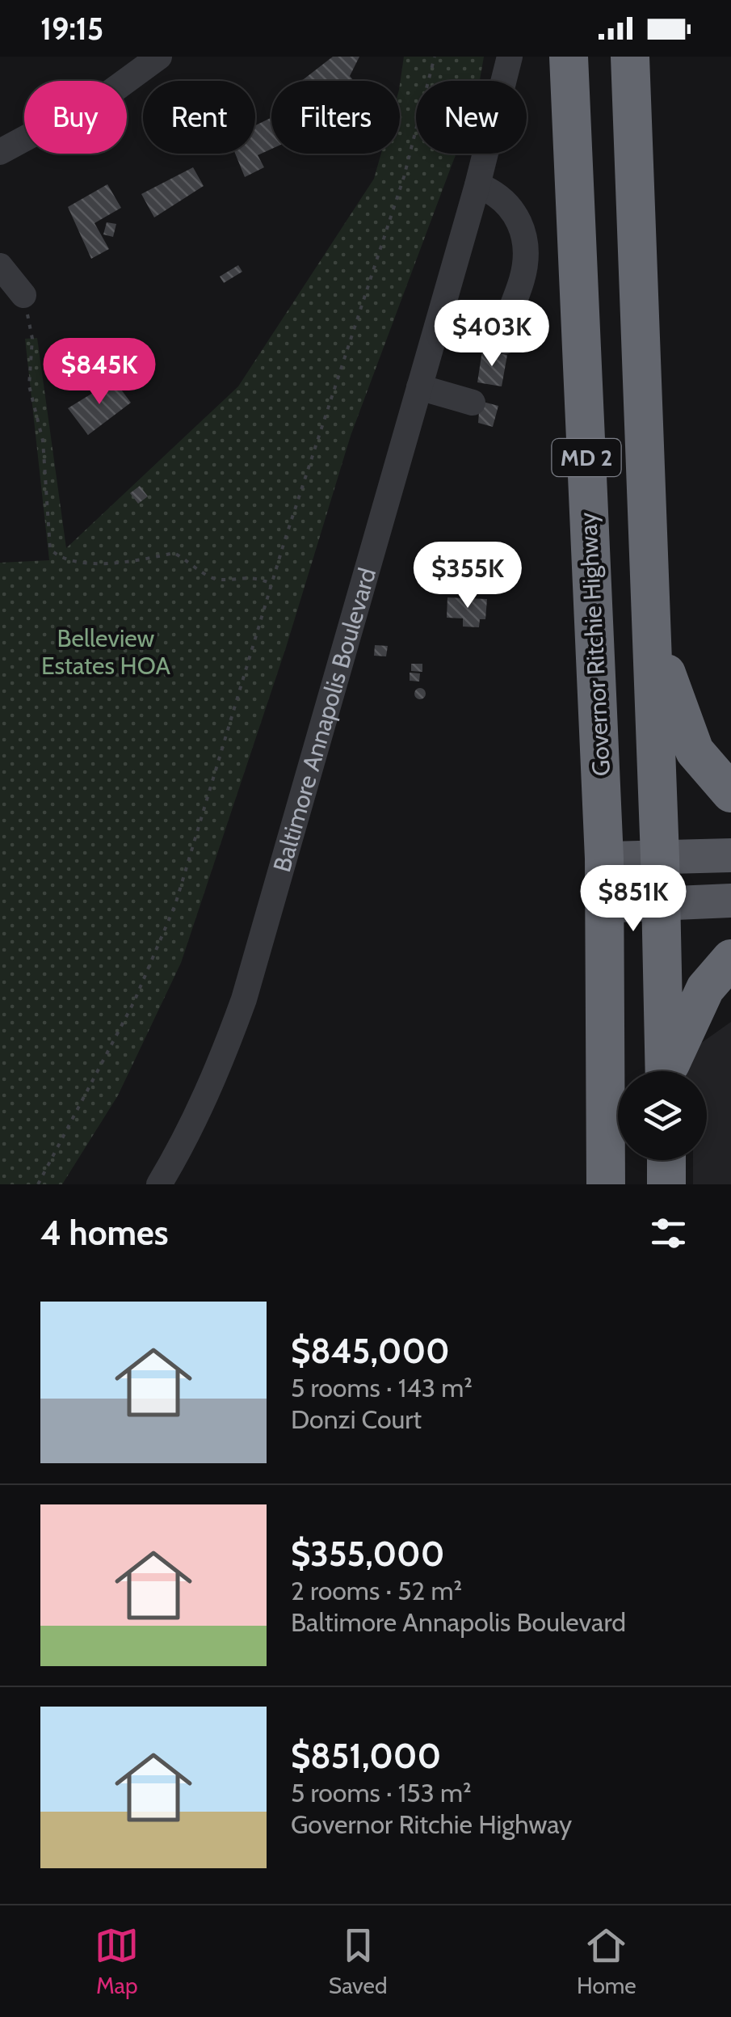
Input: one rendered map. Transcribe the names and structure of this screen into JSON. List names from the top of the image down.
{
  "streets": {
    "highway": ["MD 2", "Governor Ritchie Highway"],
    "street": ["Baltimore Annapolis Boulevard"]
  },
  "parks": ["Belleview Estates HOA"],
  "page": {
    "status": "19:15",
    "chip": [
      "Buy",
      "Rent",
      "Filters",
      "New"
    ],
    "price": [
      "$403K",
      "$845K",
      "$355K",
      "$851K"
    ],
    "heading": "4 homes",
    "list": [
      {
        "name": "$845,000",
        "note": "5 rooms · 143 m² · Donzi Court"
      },
      {
        "name": "$355,000",
        "note": "2 rooms · 52 m² · Baltimore Annapolis Boulevard"
      },
      {
        "name": "$851,000",
        "note": "5 rooms · 153 m² · Governor Ritchie Highway"
      }
    ],
    "tabs": ["Map", "Saved", "Home"]
  }
}
